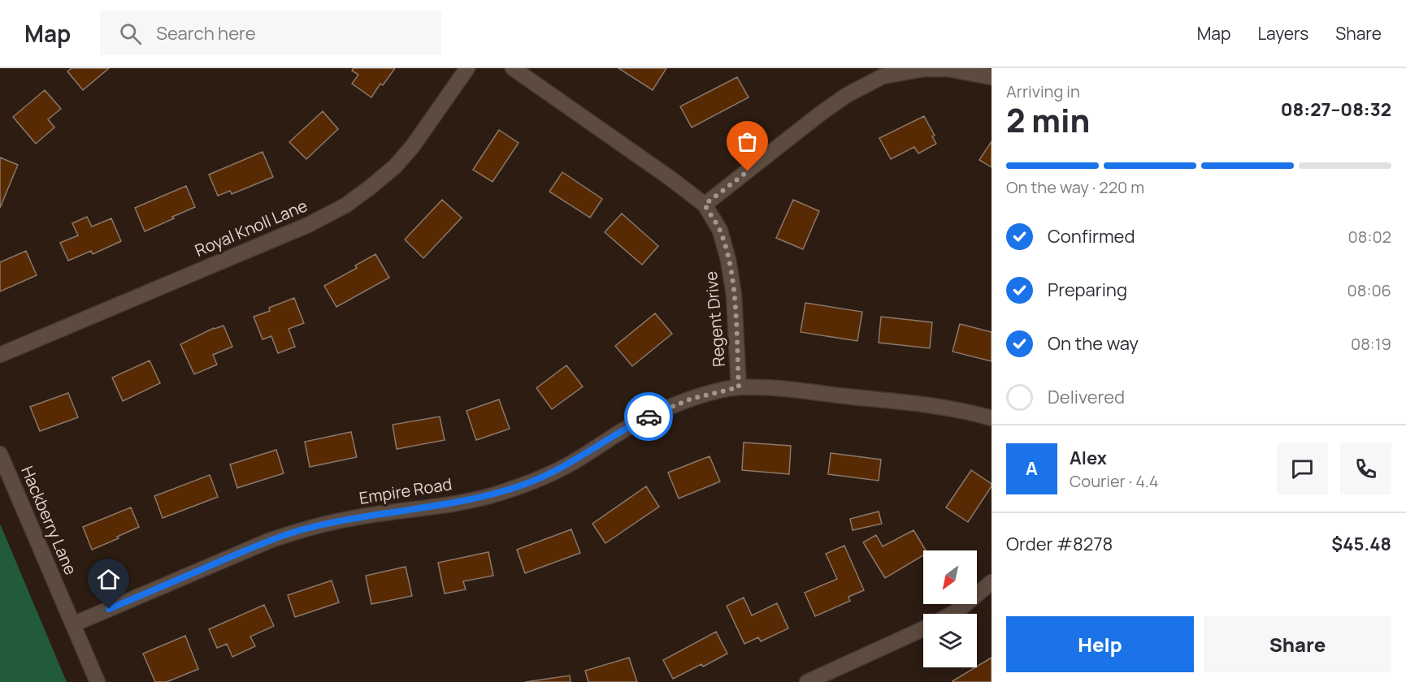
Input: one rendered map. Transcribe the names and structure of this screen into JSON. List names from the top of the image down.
{
  "streets": {
    "street": [
      "Royal Knoll Lane",
      "Regent Drive",
      "Empire Road",
      "Hackberry Lane"
    ]
  },
  "crossings": [
    ["Regent Drive", "Empire Road"],
    ["Empire Road", "Hackberry Lane"]
  ],
  "north": "bottom left",
  "page": {
    "header": "Map",
    "search": "Search here",
    "nav": ["Map", "Layers", "Share"],
    "heading": ["2 min", "Arriving in", "08:27–08:32"],
    "panel": [
      "Alex",
      "Courier · 4.4",
      "Order #8278",
      "$45.48"
    ],
    "bar": "On the way · 220 m",
    "list": [
      ["Confirmed", "08:02"],
      ["Preparing", "08:06"],
      ["On the way", "08:19"],
      "Delivered"
    ],
    "round": "A",
    "buttons": ["Help", "Share"]
  }
}
